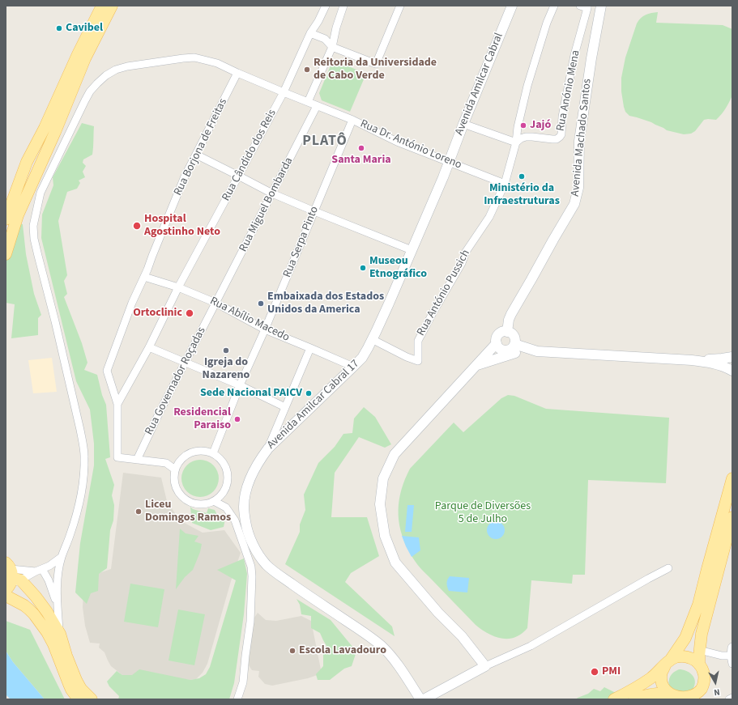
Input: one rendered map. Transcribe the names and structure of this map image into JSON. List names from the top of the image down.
{
  "streets": {
    "street": [
      "Avenida Amilcar Cabral",
      "Rua Anónio Mena",
      "Avenida Machado Santos",
      "Rua Dr. António Loreno",
      "Rua Borjona de Freitas",
      "Rua Cândido dos Reis",
      "Rua Miguel Bombarda",
      "Rua Serpa Pinto",
      "Rua António Pussich",
      "Rua Abílio Macedo",
      "Rua Governador Roçadas",
      "Avenida Amilcar Cabral 17"
    ]
  },
  "crossings": [
    ["Avenida Amilcar Cabral", "Rua Dr. António Loreno"],
    ["Avenida Amilcar Cabral", "Avenida Amilcar Cabral 17"],
    ["Rua Dr. António Loreno", "Rua Miguel Bombarda"],
    ["Rua Dr. António Loreno", "Rua Serpa Pinto"],
    ["Rua Dr. António Loreno", "Rua António Pussich"],
    ["Rua Dr. António Loreno", "Avenida Amilcar Cabral 17"],
    ["Rua Borjona de Freitas", "Rua Cândido dos Reis"],
    ["Rua Borjona de Freitas", "Rua Abílio Macedo"],
    ["Rua Cândido dos Reis", "Rua Abílio Macedo"],
    ["Rua Miguel Bombarda", "Rua Abílio Macedo"],
    ["Rua Miguel Bombarda", "Rua Governador Roçadas"],
    ["Rua Serpa Pinto", "Rua Abílio Macedo"],
    ["Rua António Pussich", "Avenida Amilcar Cabral 17"],
    ["Rua Abílio Macedo", "Rua Governador Roçadas"],
    ["Rua Abílio Macedo", "Avenida Amilcar Cabral 17"]
  ],
  "districts": ["PLATÔ"],
  "parks": ["Parque de Diversões 5 de Julho"],
  "places": [
    "Cavibel",
    "Reitoria da Universidade de Cabo Verde",
    "Jajó",
    "Santa Maria",
    "Ministério da Infraestruturas",
    "Hospital Agostinho Neto",
    "Museou Etnográfico",
    "Embaixada dos Estados Unidos da America",
    "Ortoclinic",
    "Igreja do Nazareno",
    "Sede Nacional PAICV",
    "Residencial Paraiso",
    "Liceu Domingos Ramos",
    "Escola Lavadouro",
    "PMI"
  ],
  "north": "bottom"
}
